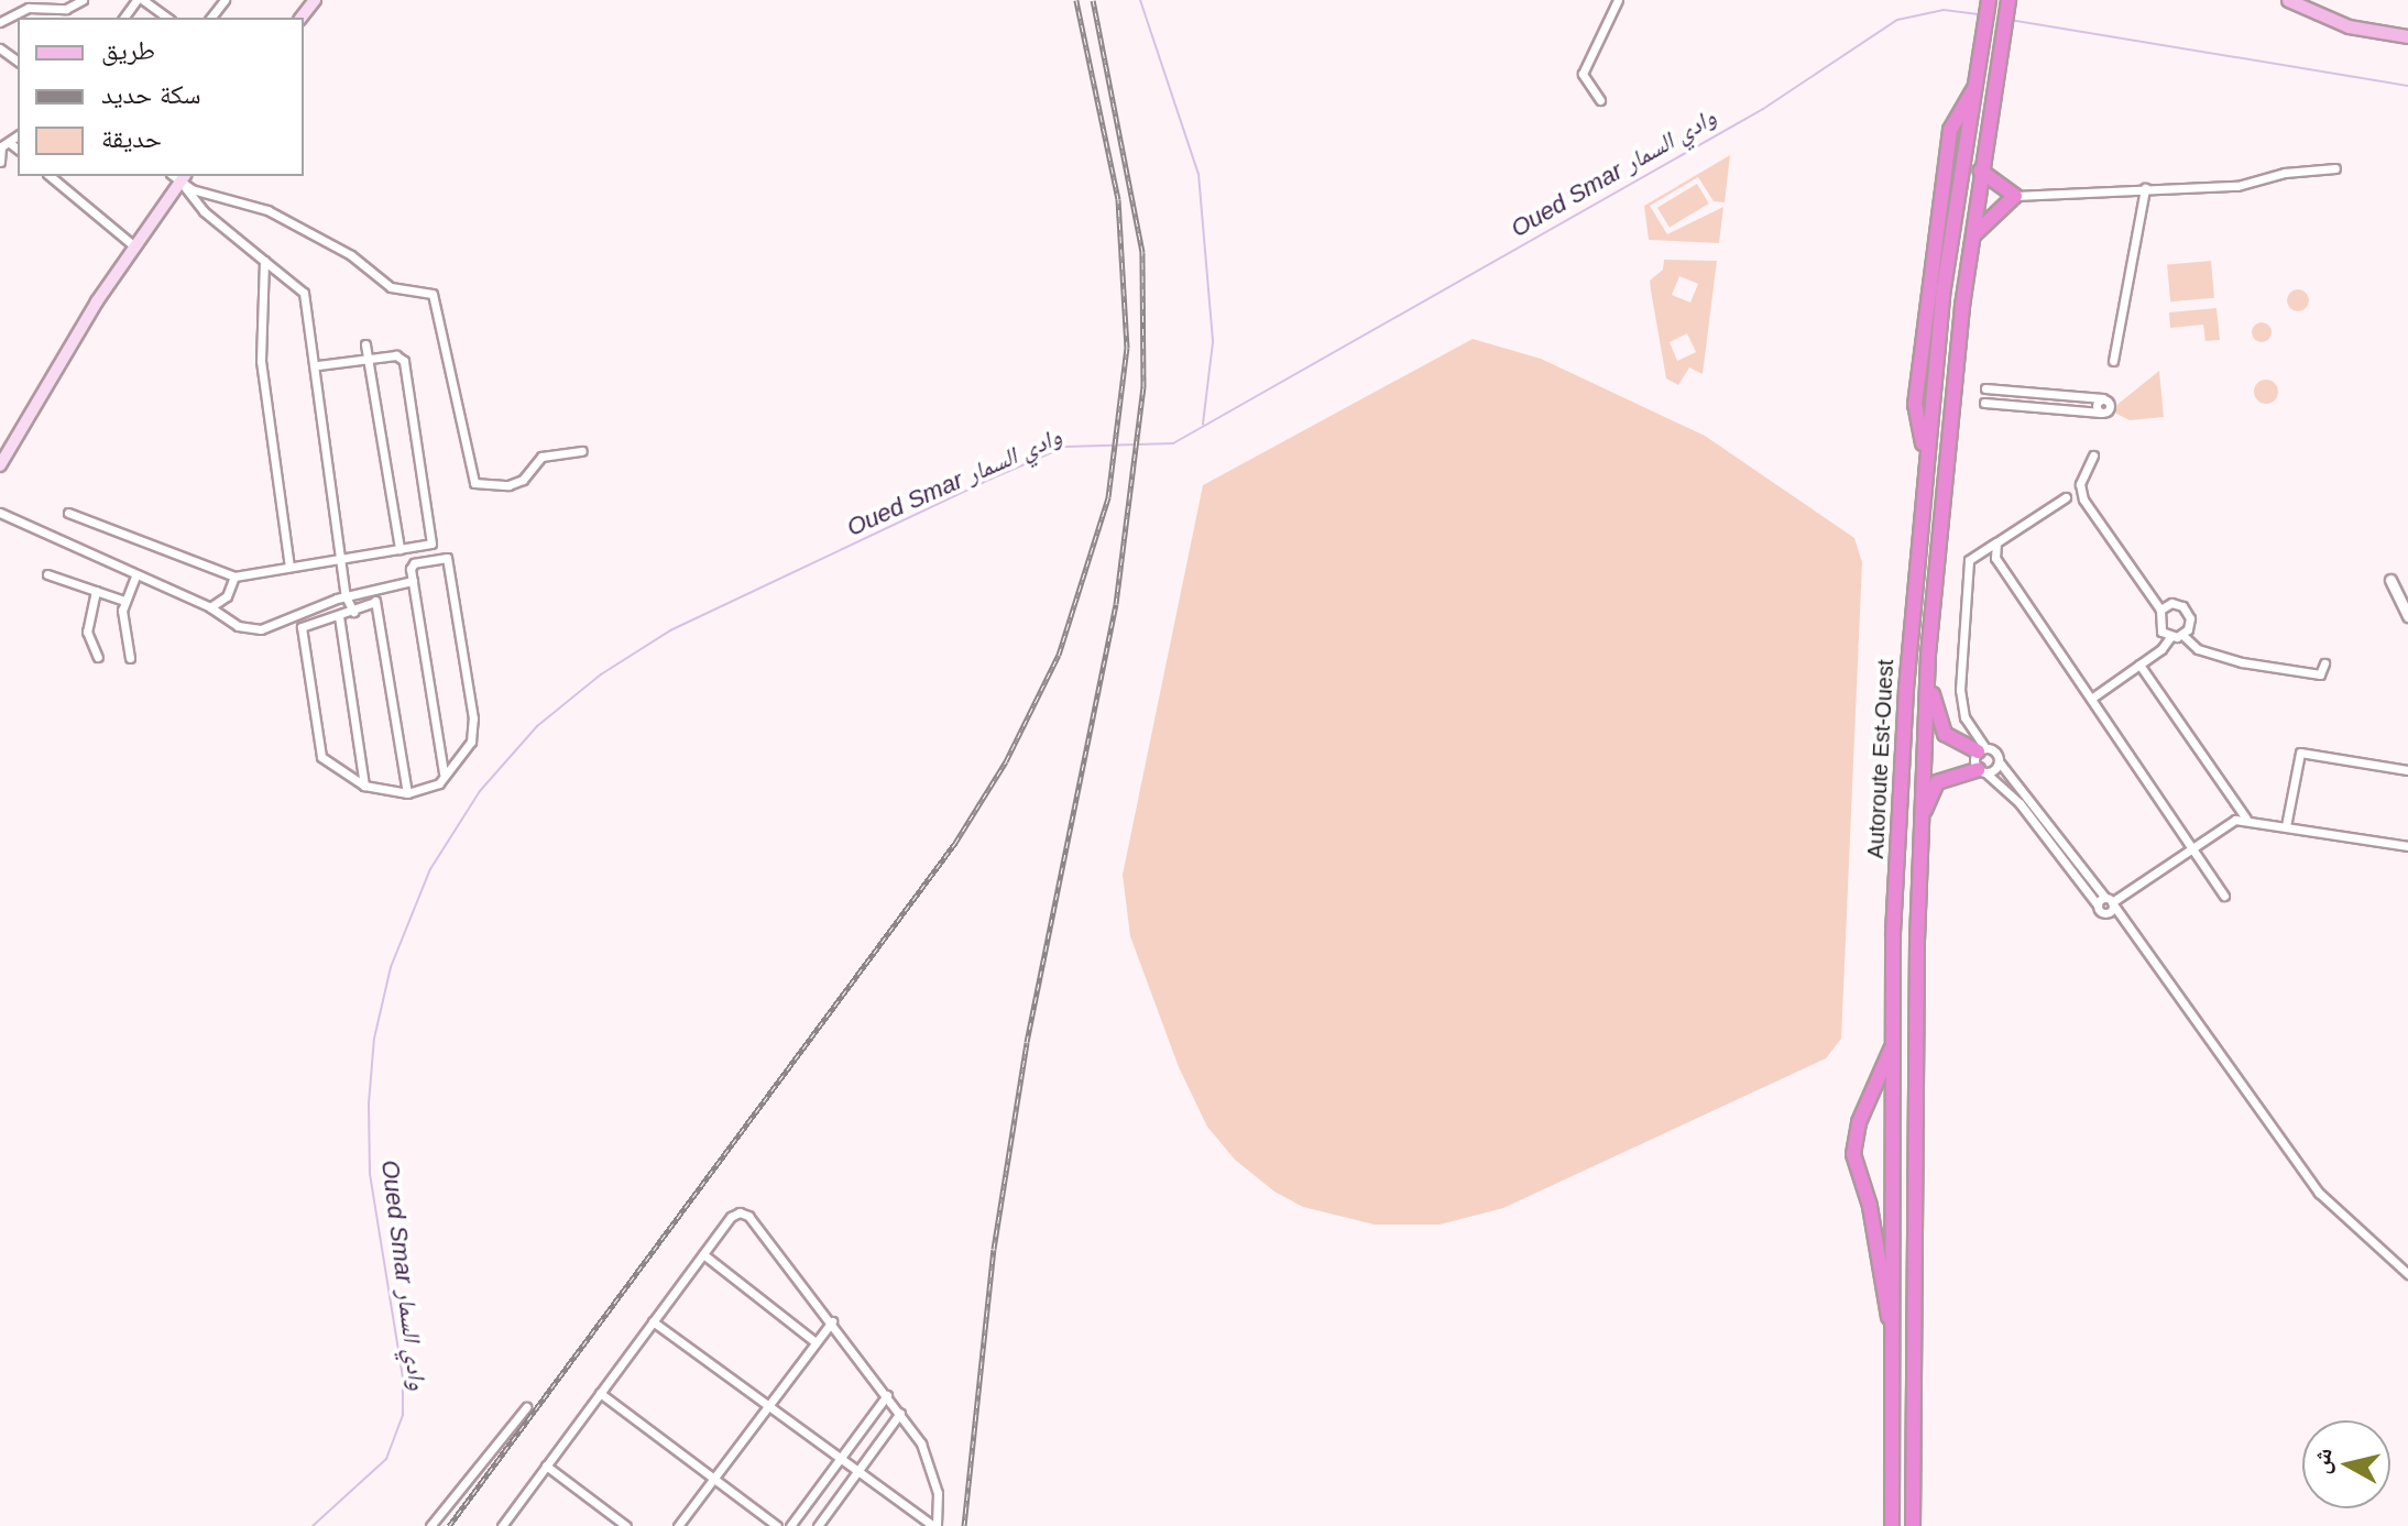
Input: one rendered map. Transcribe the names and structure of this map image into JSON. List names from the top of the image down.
{
  "streets": {
    "highway": ["Autoroute Est-Ouest"]
  },
  "water": ["Oued Smar وادي السمار"],
  "legend": ["طريق", "سكة حديد", "حديقة"],
  "north": "left"
}
